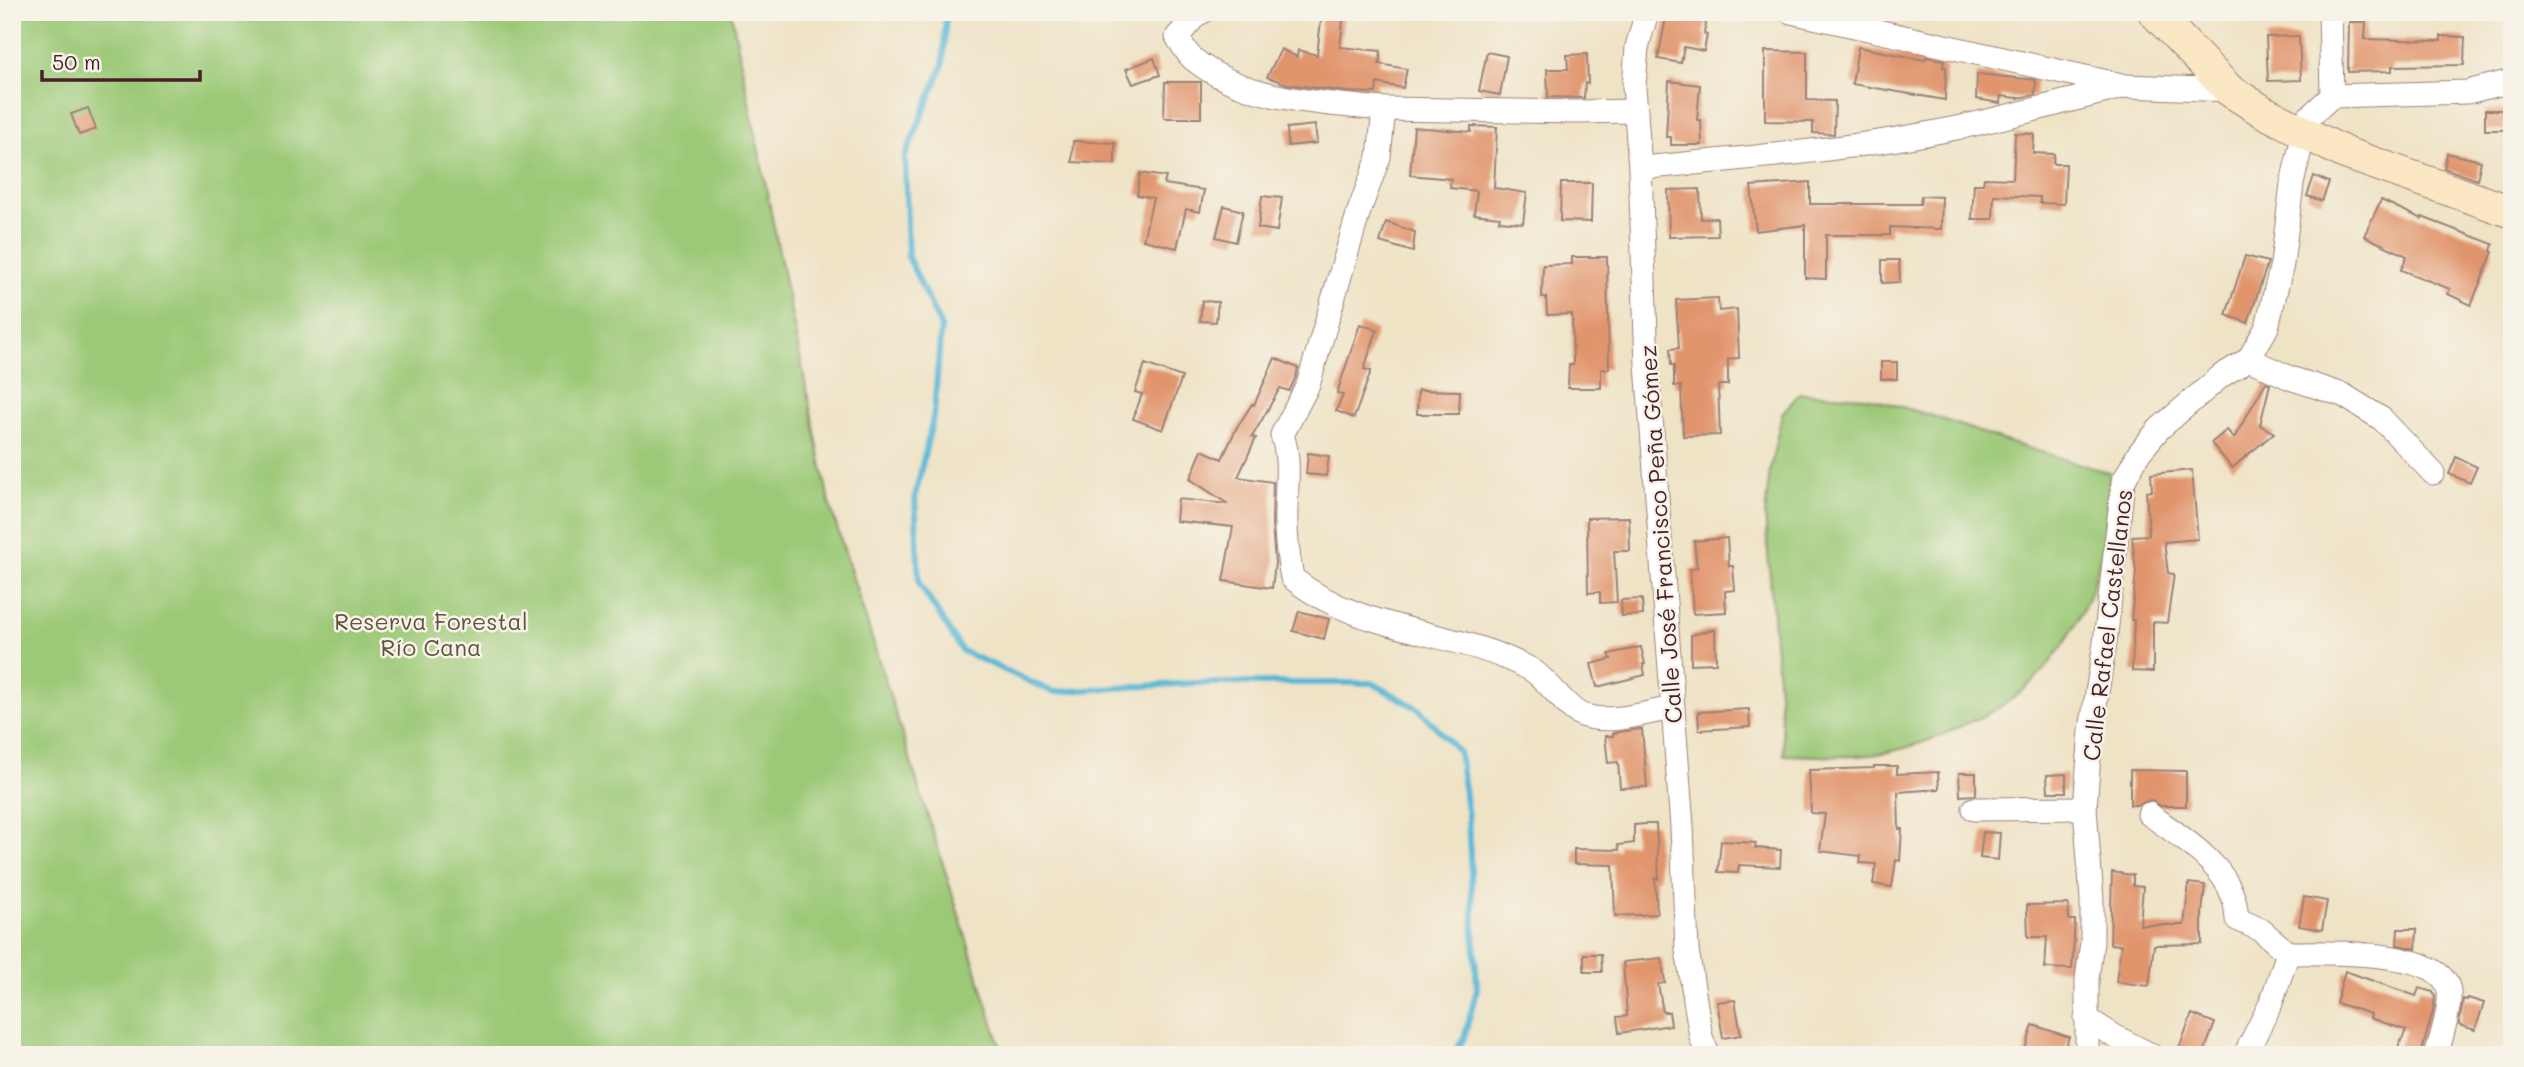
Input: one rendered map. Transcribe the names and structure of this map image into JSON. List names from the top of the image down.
{
  "streets": {
    "street": ["Calle José Francisco Peña Gómez", "Calle Rafael Castellanos"]
  },
  "parks": ["Reserva Forestal Río Cana"],
  "scale_bar": "50 m"
}
